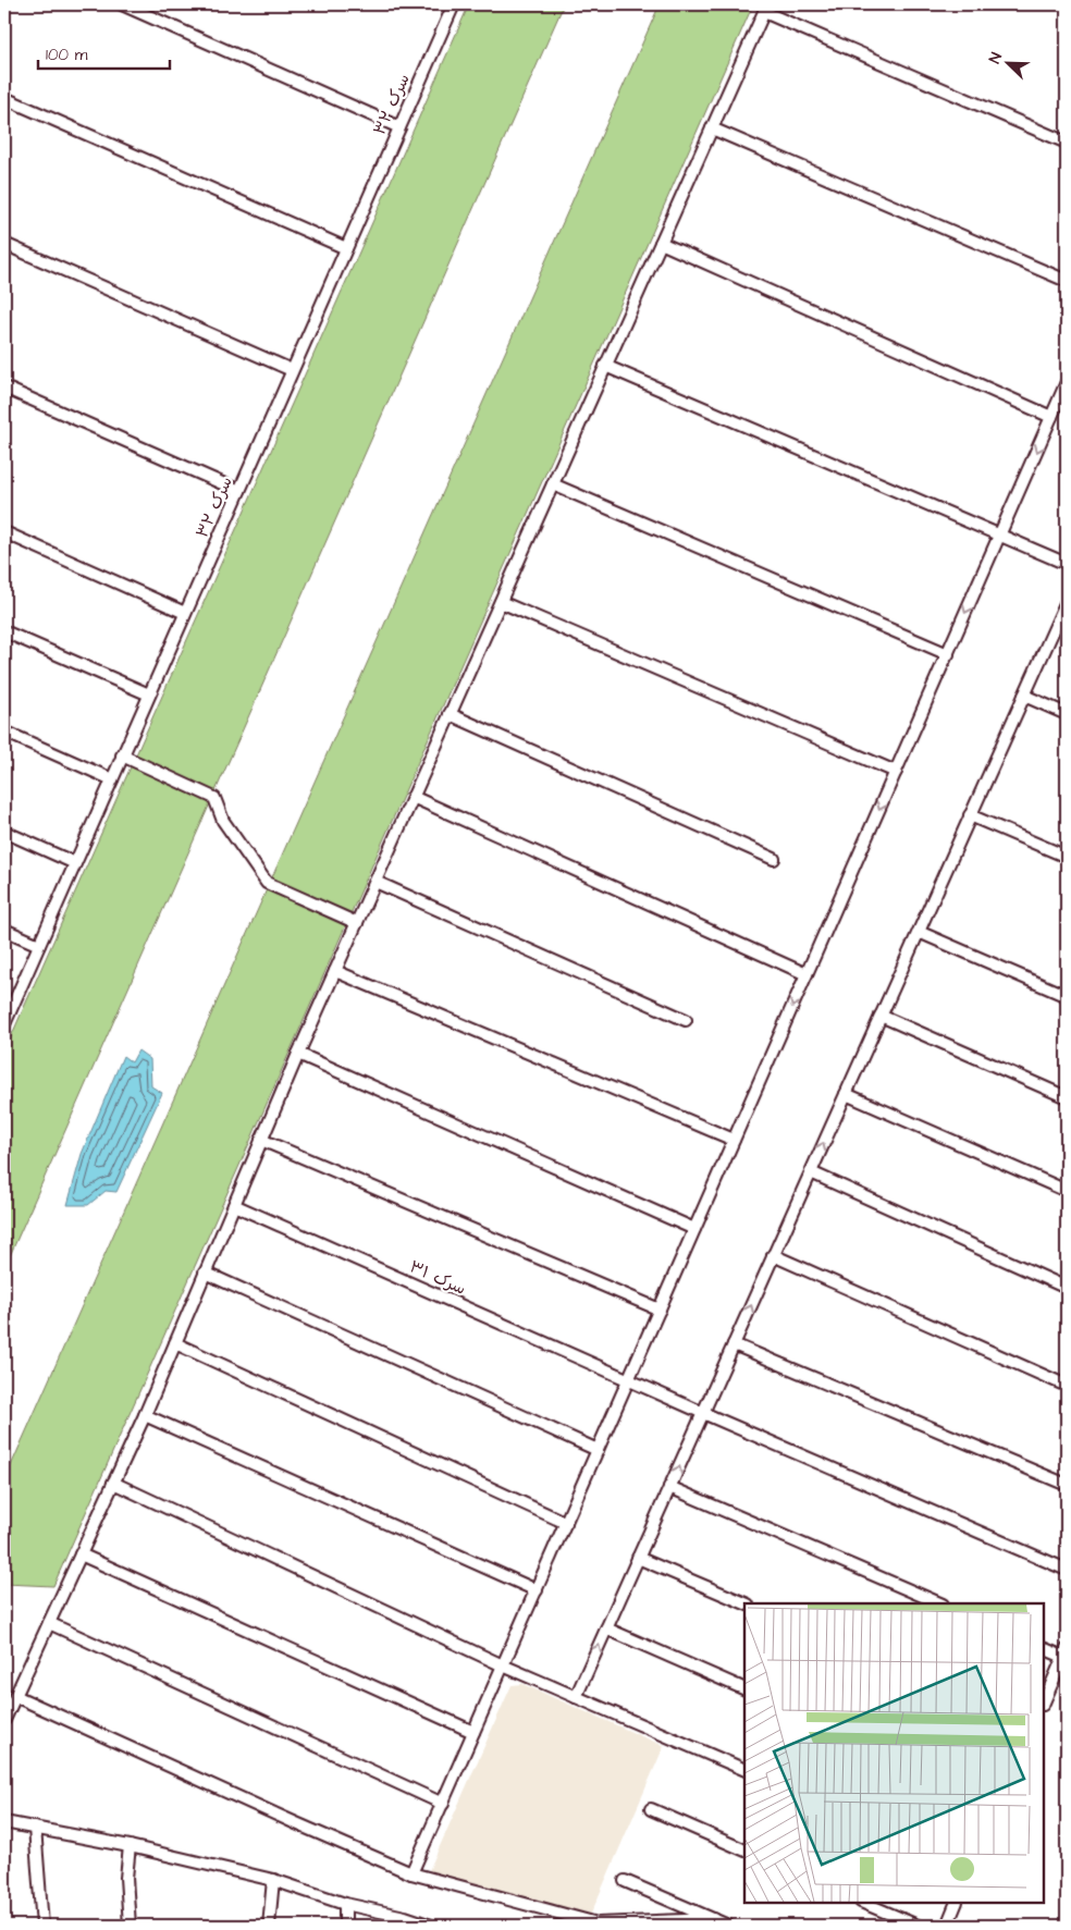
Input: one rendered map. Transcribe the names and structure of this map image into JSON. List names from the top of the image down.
{
  "streets": {
    "street": ["سرک ۳۲", "سرک ۳۱"]
  },
  "scale_bar": "100 m",
  "north": "top left"
}
